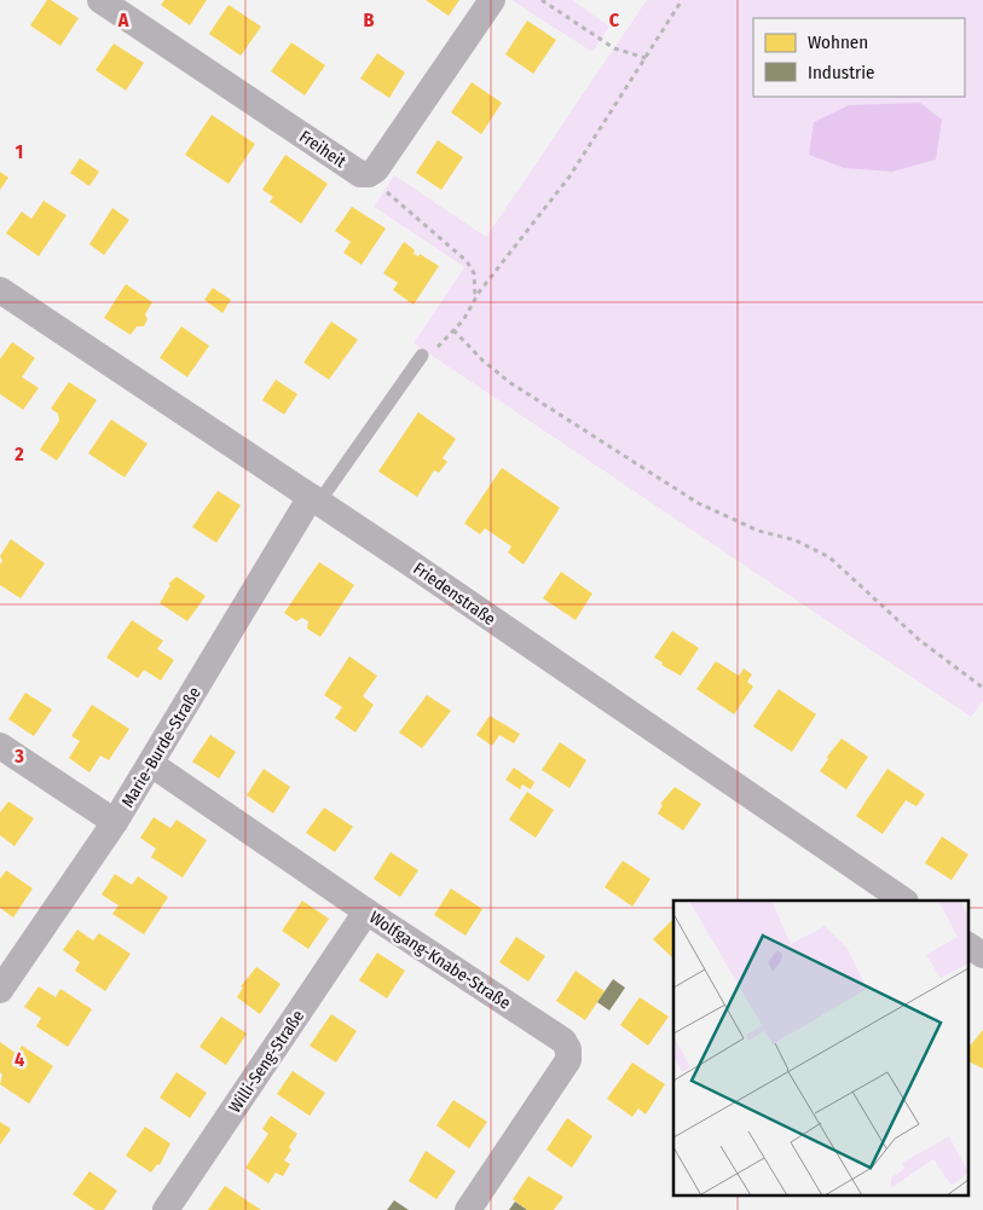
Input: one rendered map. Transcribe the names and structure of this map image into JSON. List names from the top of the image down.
{
  "streets": {
    "street": [
      "Freiheit",
      "Friedenstraße",
      "Marie-Burde-Straße",
      "Wolfgang-Knabe-Straße",
      "Willi-Seng-Straße"
    ]
  },
  "crossings": [
    ["Friedenstraße", "Marie-Burde-Straße"],
    ["Marie-Burde-Straße", "Wolfgang-Knabe-Straße"],
    ["Wolfgang-Knabe-Straße", "Willi-Seng-Straße"]
  ],
  "legend": ["Wohnen", "Industrie"],
  "grid": {
    "columns": ["A", "B", "C"],
    "rows": [
      "1",
      "2",
      "3",
      "4"
    ]
  }
}
